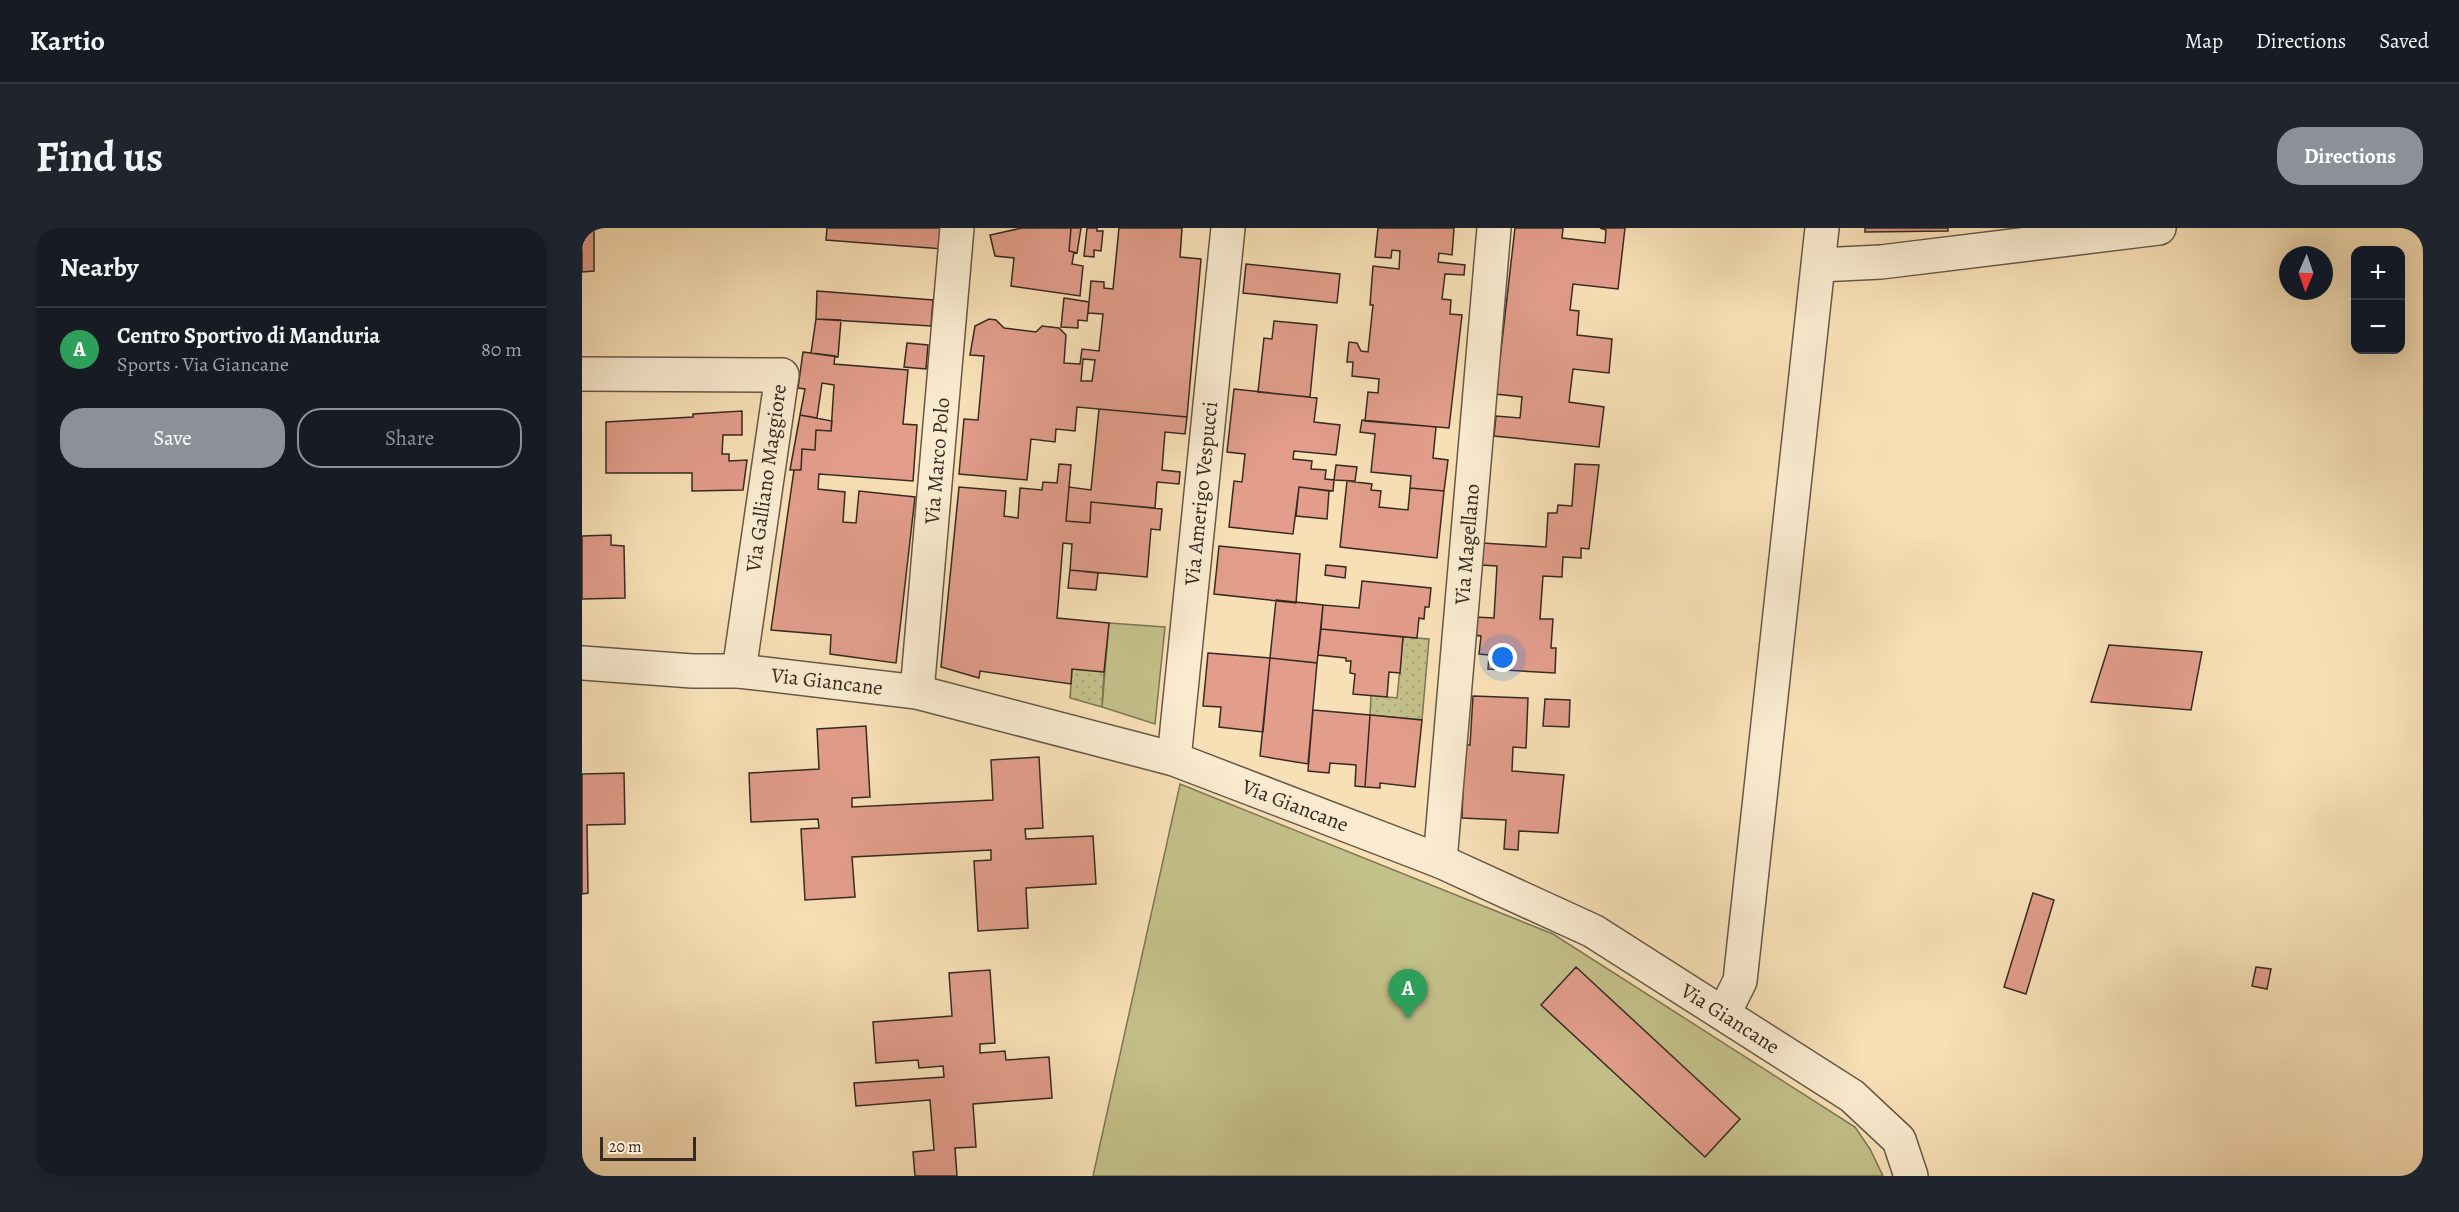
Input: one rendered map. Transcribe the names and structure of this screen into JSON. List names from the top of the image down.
{
  "streets": {
    "street": [
      "Via Marco Polo",
      "Via Galliano Maggiore",
      "Via Amerigo Vespucci",
      "Via Magellano",
      "Via Giancane"
    ]
  },
  "crossings": [
    ["Via Marco Polo", "Via Giancane"],
    ["Via Galliano Maggiore", "Via Giancane"],
    ["Via Amerigo Vespucci", "Via Giancane"],
    ["Via Magellano", "Via Giancane"]
  ],
  "scale_bar": "20 m",
  "north": "bottom",
  "page": {
    "header": "Kartio",
    "nav": ["Map", "Directions", "Saved"],
    "buttons": [
      "Directions",
      ["Save", "Share"]
    ],
    "title": "Find us",
    "heading": "Nearby",
    "map_buttons": ["+", "−"],
    "list": [
      {
        "mark": "A",
        "name": "Centro Sportivo di Manduria",
        "note": "Sports · Via Giancane",
        "value": "80 m"
      }
    ],
    "pins": "A",
    "scale": "20 m"
  }
}
